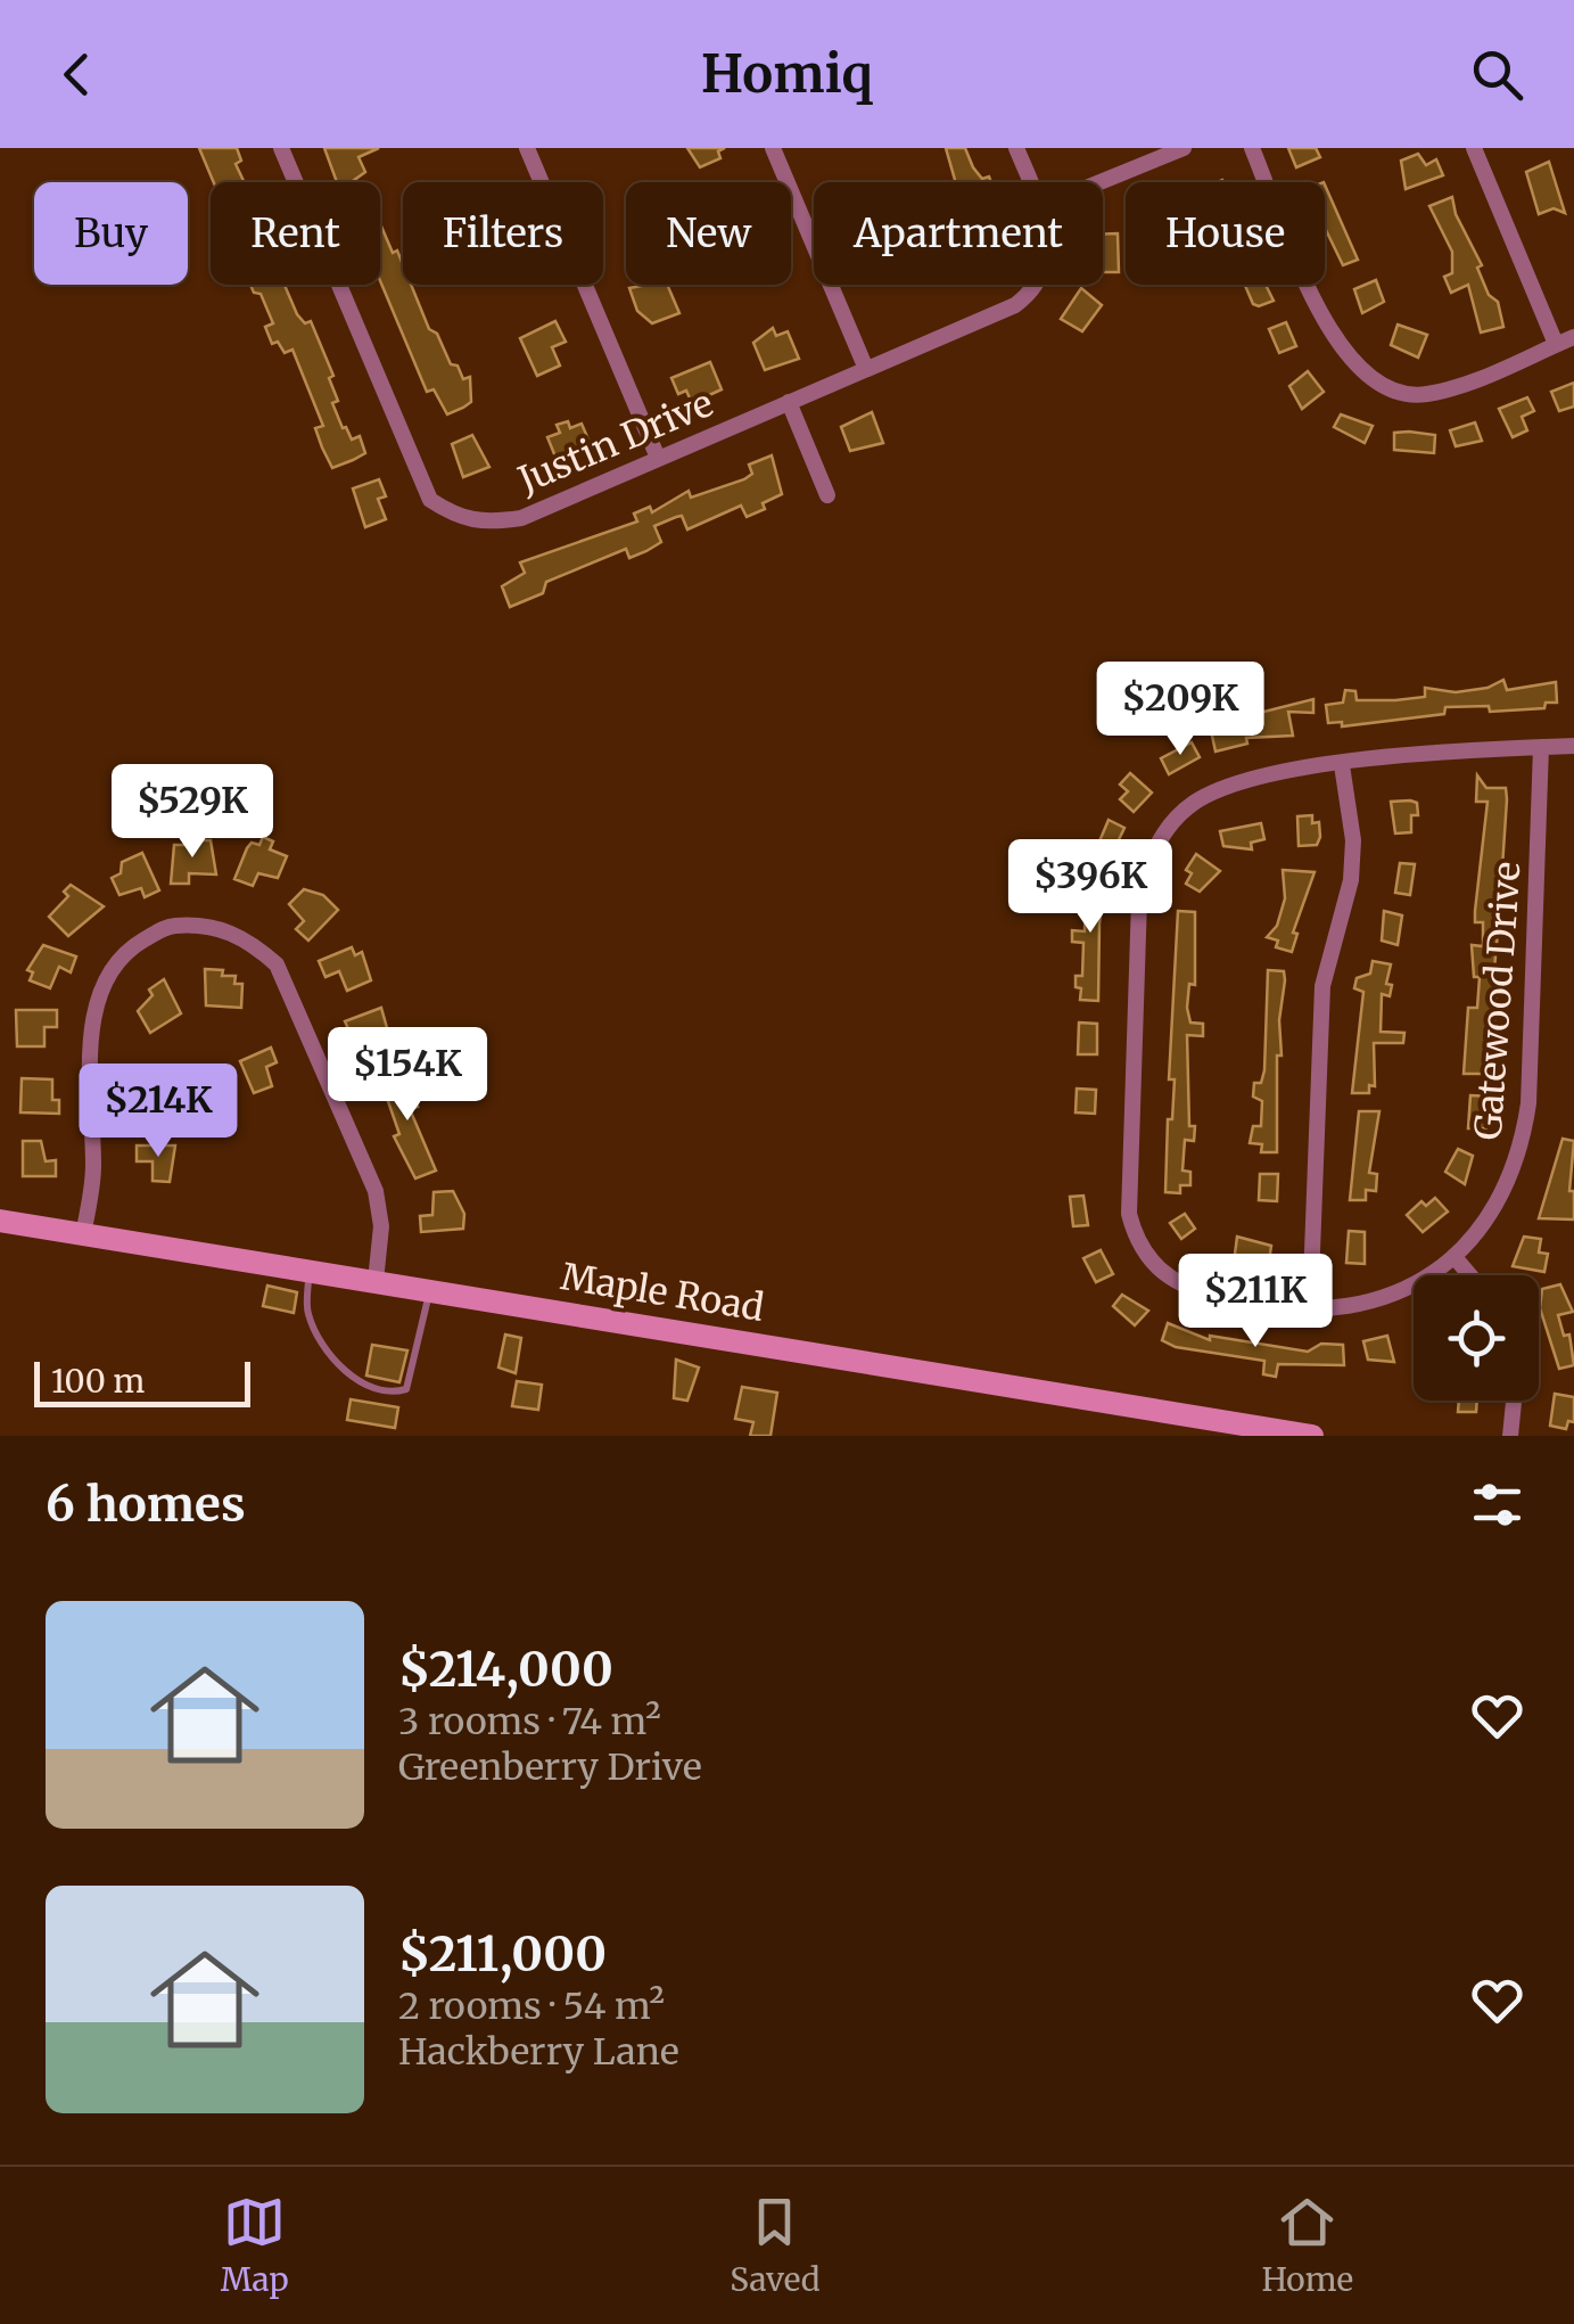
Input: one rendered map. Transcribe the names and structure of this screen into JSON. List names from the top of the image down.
{
  "streets": {
    "street": ["Justin Drive", "Gatewood Drive", "Maple Road"]
  },
  "scale_bar": "100 m",
  "page": {
    "header": "Homiq",
    "chip": [
      "Buy",
      "Rent",
      "Filters",
      "New",
      "Apartment",
      "House"
    ],
    "price": [
      "$209K",
      "$529K",
      "$396K",
      "$154K",
      "$214K",
      "$211K"
    ],
    "scale": "100 m",
    "heading": "6 homes",
    "list": [
      {
        "name": "$214,000",
        "note": "3 rooms · 74 m² · Greenberry Drive"
      },
      {
        "name": "$211,000",
        "note": "2 rooms · 54 m² · Hackberry Lane"
      }
    ],
    "tabs": ["Map", "Saved", "Home"]
  }
}
